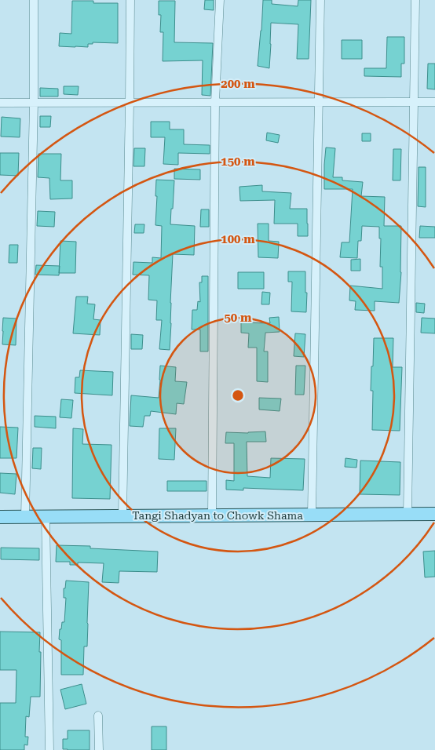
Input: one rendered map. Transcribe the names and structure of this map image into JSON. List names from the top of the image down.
{
  "streets": {
    "main road": ["Tangi Shadyan to Chowk Shama"]
  },
  "rings": [
    "200 m",
    "150 m",
    "100 m",
    "50 m"
  ]
}
